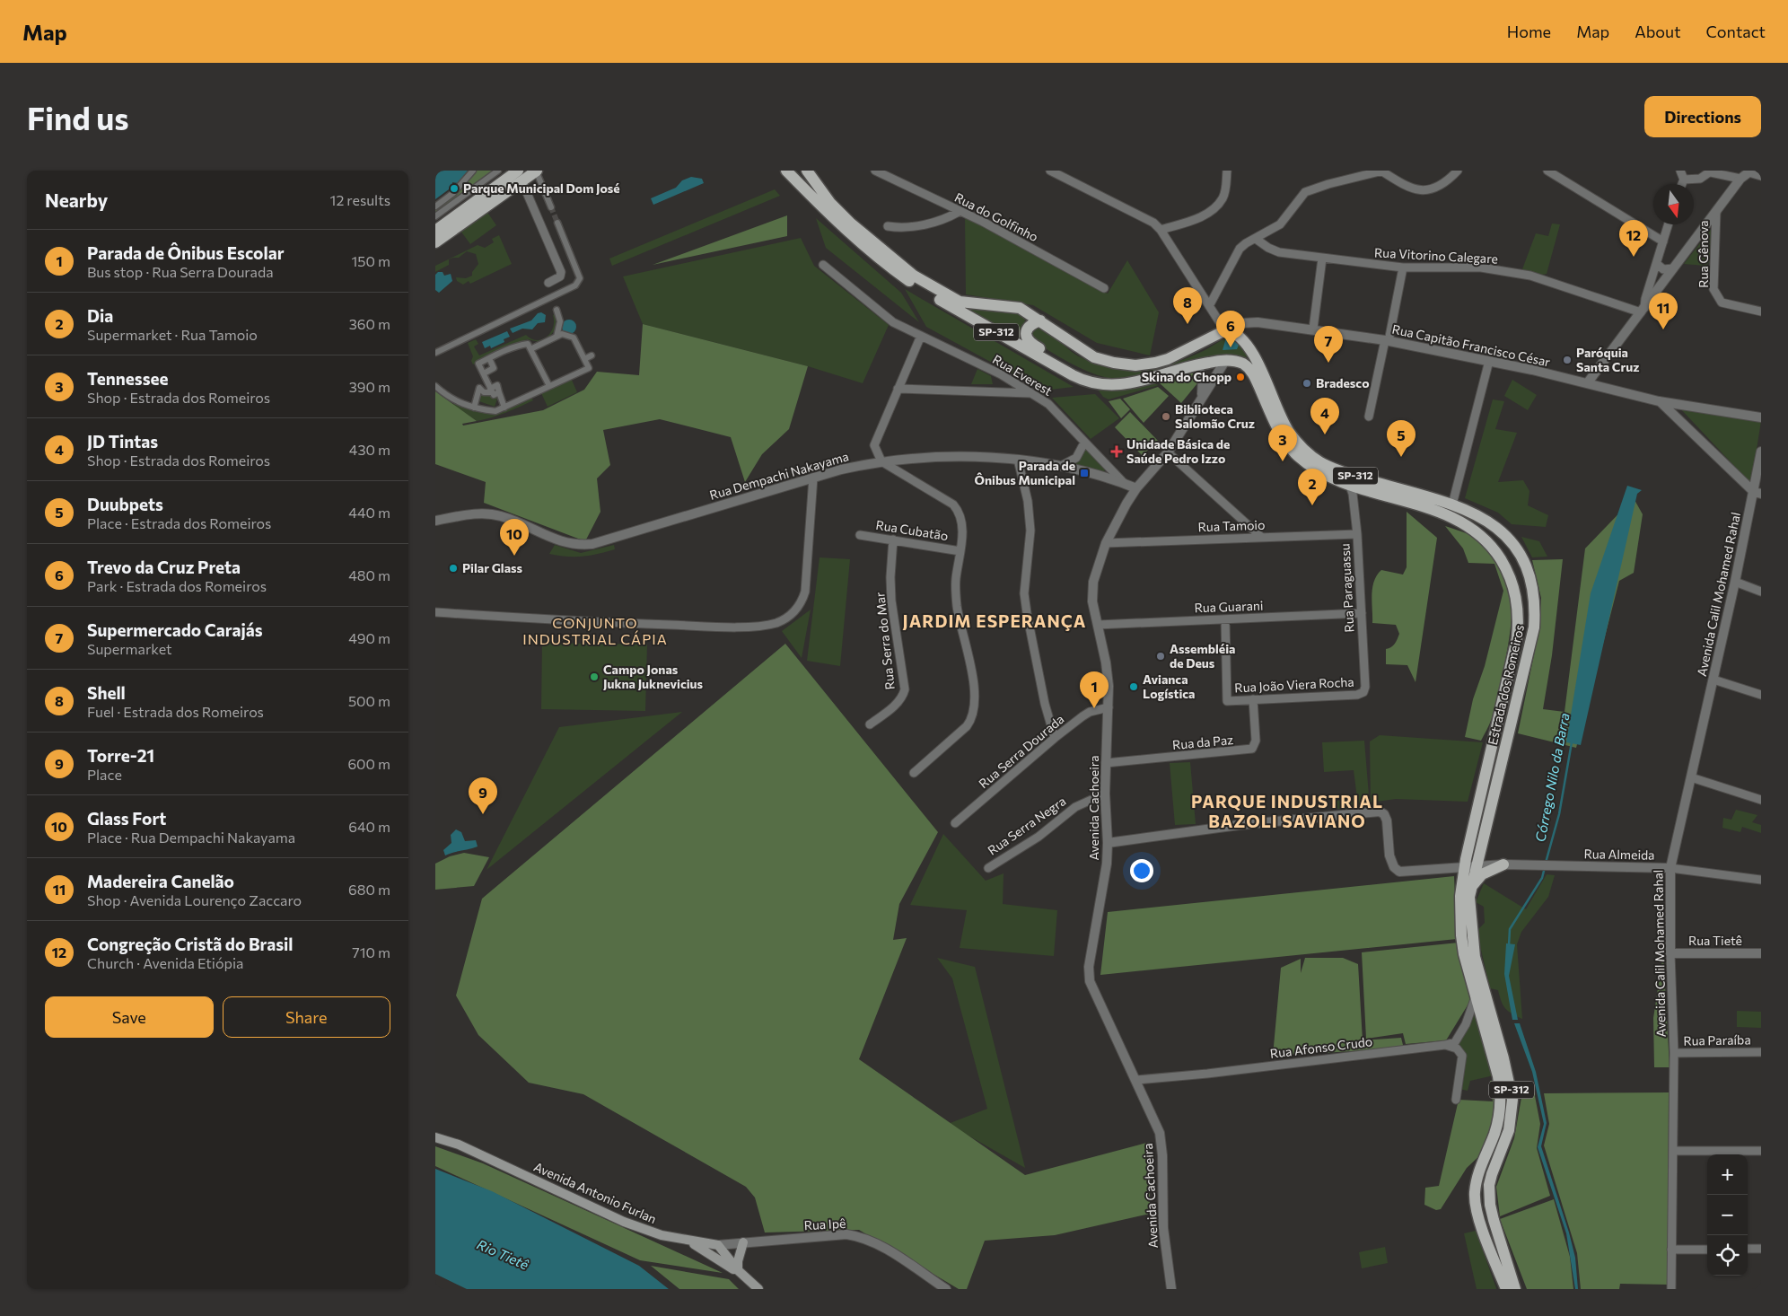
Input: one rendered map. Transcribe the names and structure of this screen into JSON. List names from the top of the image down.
{
  "streets": {
    "main road": ["SP-312", "Estrada dos Romeiros", "Avenida Antonio Furlan"],
    "street": [
      "Rua do Golfinho",
      "Rua Gênova",
      "Rua Vitorino Calegare",
      "Rua Capitão Francisco César",
      "Rua Everest",
      "Rua Dempachi Nakayama",
      "Rua Tamoio",
      "Rua Cubatão",
      "Rua Paraguassu",
      "Avenida Calil Mohamed Rahal",
      "Rua Guarani",
      "Rua Serra do Mar",
      "Rua João Viera Rocha",
      "Rua da Paz",
      "Rua Serra Dourada",
      "Avenida Cachoeira",
      "Rua Serra Negra",
      "Rua Almeida",
      "Rua Tietê",
      "Rua Paraíba",
      "Rua Afonso Crudo",
      "Rua Ipê"
    ]
  },
  "crossings": [
    ["SP-312", "Rua Capitão Francisco César"],
    ["SP-312", "Estrada dos Romeiros"],
    ["Rua Capitão Francisco César", "Estrada dos Romeiros"],
    ["Rua Everest", "Rua Dempachi Nakayama"],
    ["Rua Dempachi Nakayama", "Avenida Cachoeira"],
    ["Rua Tamoio", "Rua Paraguassu"],
    ["Rua Tamoio", "Avenida Cachoeira"],
    ["Rua Cubatão", "Rua Serra do Mar"],
    ["Rua Paraguassu", "Rua Guarani"],
    ["Rua Paraguassu", "Rua João Viera Rocha"],
    ["Rua Paraguassu", "Estrada dos Romeiros"],
    ["Avenida Calil Mohamed Rahal", "Rua Almeida"],
    ["Avenida Calil Mohamed Rahal", "Rua Tietê"],
    ["Avenida Calil Mohamed Rahal", "Rua Paraíba"],
    ["Rua Guarani", "Rua João Viera Rocha"],
    ["Rua Guarani", "Avenida Cachoeira"],
    ["Rua João Viera Rocha", "Rua da Paz"],
    ["Estrada dos Romeiros", "Avenida Cachoeira"],
    ["Estrada dos Romeiros", "Rua Almeida"],
    ["Rua da Paz", "Avenida Cachoeira"],
    ["Rua Serra Dourada", "Avenida Cachoeira"],
    ["Avenida Cachoeira", "Rua Serra Negra"],
    ["Avenida Cachoeira", "Rua Almeida"],
    ["Avenida Cachoeira", "Rua Afonso Crudo"],
    ["Avenida Antonio Furlan", "Rua Ipê"]
  ],
  "districts": ["JARDIM ESPERANÇA", "CONJUNTO INDUSTRIAL CÁPIA", "PARQUE INDUSTRIAL BAZOLI SAVIANO"],
  "water": ["Córrego Nilo da Barra", "Rio Tietê"],
  "places": {
    "other": [
      "Parque Municipal Dom José",
      "Paróquia Santa Cruz",
      "Skina do Chopp",
      "Bradesco",
      "Biblioteca Salomão Cruz",
      "Pilar Glass",
      "Assembléia de Deus",
      "Campo Jonas Jukna Juknevicius",
      "Avianca Logística"
    ],
    "health": ["Unidade Básica de Saúde Pedro Izzo"],
    "transit": ["Parada de Ônibus Municipal"]
  },
  "north": "bottom",
  "page": {
    "header": "Map",
    "nav": [
      "Home",
      "Map",
      "About",
      "Contact"
    ],
    "buttons": [
      "Directions",
      ["Save", "Share"]
    ],
    "title": "Find us",
    "heading": ["Nearby", "12 results"],
    "pins": [
      "12",
      "8",
      "11",
      "6",
      "7",
      "4",
      "5",
      "3",
      "2",
      "10",
      "1",
      "9"
    ],
    "list": [
      {
        "mark": "1",
        "name": "Parada de Ônibus Escolar",
        "note": "Bus stop · Rua Serra Dourada",
        "value": "150 m"
      },
      {
        "mark": "2",
        "name": "Dia",
        "note": "Supermarket · Rua Tamoio",
        "value": "360 m"
      },
      {
        "mark": "3",
        "name": "Tennessee",
        "note": "Shop · Estrada dos Romeiros",
        "value": "390 m"
      },
      {
        "mark": "4",
        "name": "JD Tintas",
        "note": "Shop · Estrada dos Romeiros",
        "value": "430 m"
      },
      {
        "mark": "5",
        "name": "Duubpets",
        "note": "Place · Estrada dos Romeiros",
        "value": "440 m"
      },
      {
        "mark": "6",
        "name": "Trevo da Cruz Preta",
        "note": "Park · Estrada dos Romeiros",
        "value": "480 m"
      },
      {
        "mark": "7",
        "name": "Supermercado Carajás",
        "note": "Supermarket",
        "value": "490 m"
      },
      {
        "mark": "8",
        "name": "Shell",
        "note": "Fuel · Estrada dos Romeiros",
        "value": "500 m"
      },
      {
        "mark": "9",
        "name": "Torre-21",
        "note": "Place",
        "value": "600 m"
      },
      {
        "mark": "10",
        "name": "Glass Fort",
        "note": "Place · Rua Dempachi Nakayama",
        "value": "640 m"
      },
      {
        "mark": "11",
        "name": "Madereira Canelão",
        "note": "Shop · Avenida Lourenço Zaccaro",
        "value": "680 m"
      },
      {
        "mark": "12",
        "name": "Congreção Cristã do Brasil",
        "note": "Church · Avenida Etiópia",
        "value": "710 m"
      }
    ],
    "map_buttons": ["+", "−"]
  }
}
